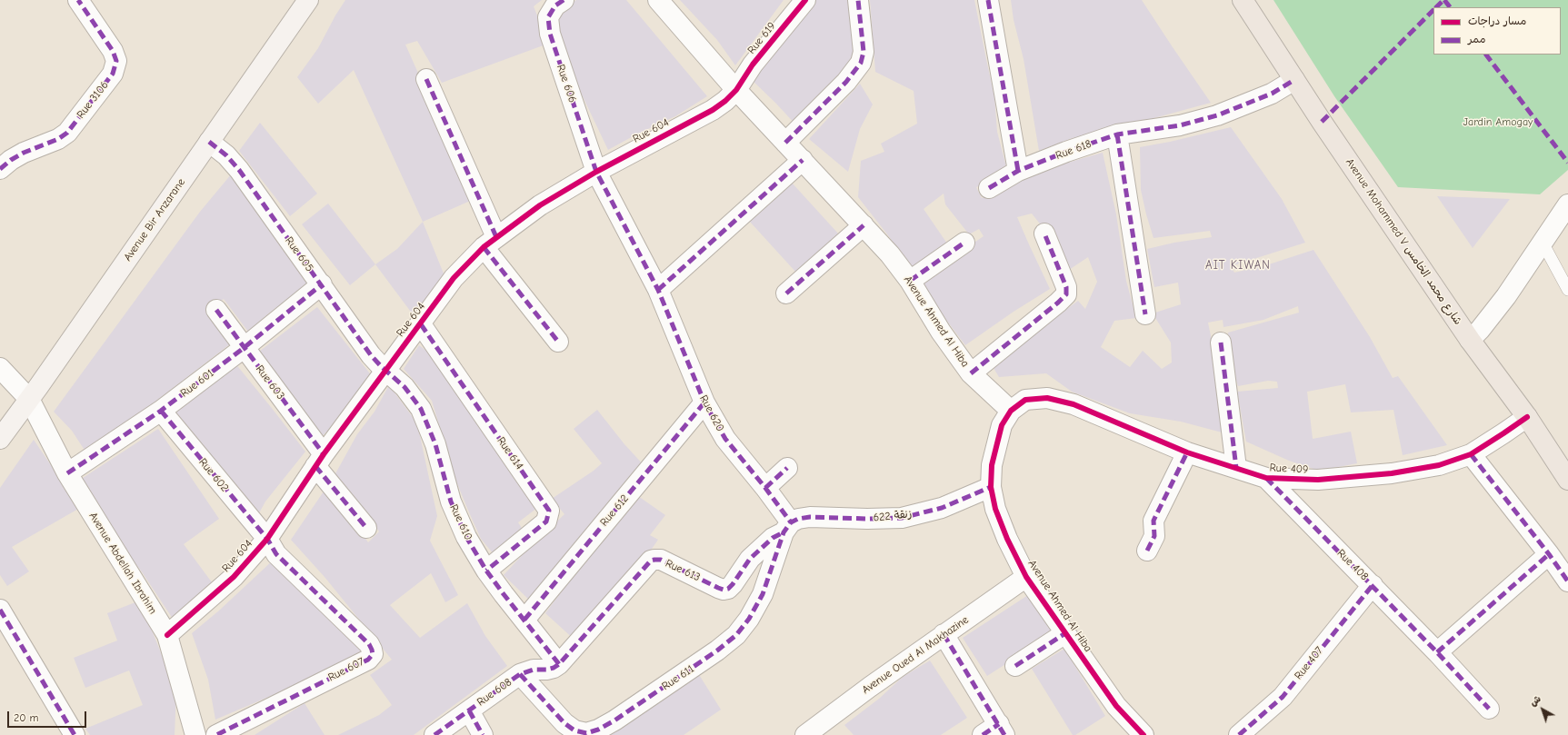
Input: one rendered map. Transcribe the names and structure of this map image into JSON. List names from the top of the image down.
{
  "streets": {
    "main road": ["Avenue Mohammed V شارع محمد الخامس"],
    "street": [
      "Rue 619",
      "Rue 606",
      "Rue 3106",
      "Rue 604",
      "Rue 618",
      "Avenue Bir Anzarane",
      "Rue 605",
      "Avenue Ahmed Al Hiba",
      "Rue 603",
      "Rue 601",
      "Rue 620",
      "Rue 614",
      "Rue 409",
      "Rue 602",
      "Rue 612",
      "زنقة 622",
      "Rue 610",
      "Avenue Abdellah Ibrahim",
      "Rue 408",
      "Rue 613",
      "Avenue Oued Al Makhazine",
      "Rue 407",
      "Rue 607",
      "Rue 611",
      "Rue 608"
    ]
  },
  "crossings": [
    ["Rue 619", "Rue 604"],
    ["Rue 619", "Avenue Ahmed Al Hiba"],
    ["Rue 606", "Rue 604"],
    ["Rue 606", "Rue 620"],
    ["Rue 604", "Rue 605"],
    ["Rue 604", "Avenue Ahmed Al Hiba"],
    ["Rue 604", "Rue 603"],
    ["Rue 604", "Rue 620"],
    ["Rue 604", "Rue 614"],
    ["Rue 604", "Rue 602"],
    ["Rue 604", "Rue 610"],
    ["Rue 604", "Avenue Abdellah Ibrahim"],
    ["Rue 604", "Rue 607"],
    ["Rue 618", "Avenue Mohammed V شارع محمد الخامس"],
    ["Avenue Bir Anzarane", "Rue 605"],
    ["Avenue Bir Anzarane", "Avenue Abdellah Ibrahim"],
    ["Avenue Mohammed V شارع محمد الخامس", "Rue 409"],
    ["Rue 605", "Rue 601"],
    ["Rue 605", "Rue 610"],
    ["Avenue Ahmed Al Hiba", "Rue 409"],
    ["Avenue Ahmed Al Hiba", "زنقة 622"],
    ["Avenue Ahmed Al Hiba", "Avenue Oued Al Makhazine"],
    ["Rue 603", "Rue 601"],
    ["Rue 601", "Rue 602"],
    ["Rue 601", "Avenue Abdellah Ibrahim"],
    ["Rue 620", "Rue 612"],
    ["Rue 620", "زنقة 622"],
    ["Rue 620", "Rue 613"],
    ["Rue 620", "Rue 611"],
    ["Rue 614", "Rue 610"],
    ["Rue 409", "Rue 408"],
    ["Rue 602", "Rue 607"],
    ["Rue 612", "Rue 610"],
    ["زنقة 622", "Rue 613"],
    ["زنقة 622", "Rue 611"],
    ["Rue 610", "Rue 613"],
    ["Rue 610", "Rue 608"],
    ["Rue 408", "Rue 407"],
    ["Rue 613", "Rue 611"],
    ["Rue 613", "Rue 608"],
    ["Rue 611", "Rue 608"]
  ],
  "districts": ["AIT KIWAN"],
  "parks": ["Jardin Amogay"],
  "legend": ["مسار دراجات", "ممر"],
  "scale_bar": "20 m",
  "north": "top left"
}
